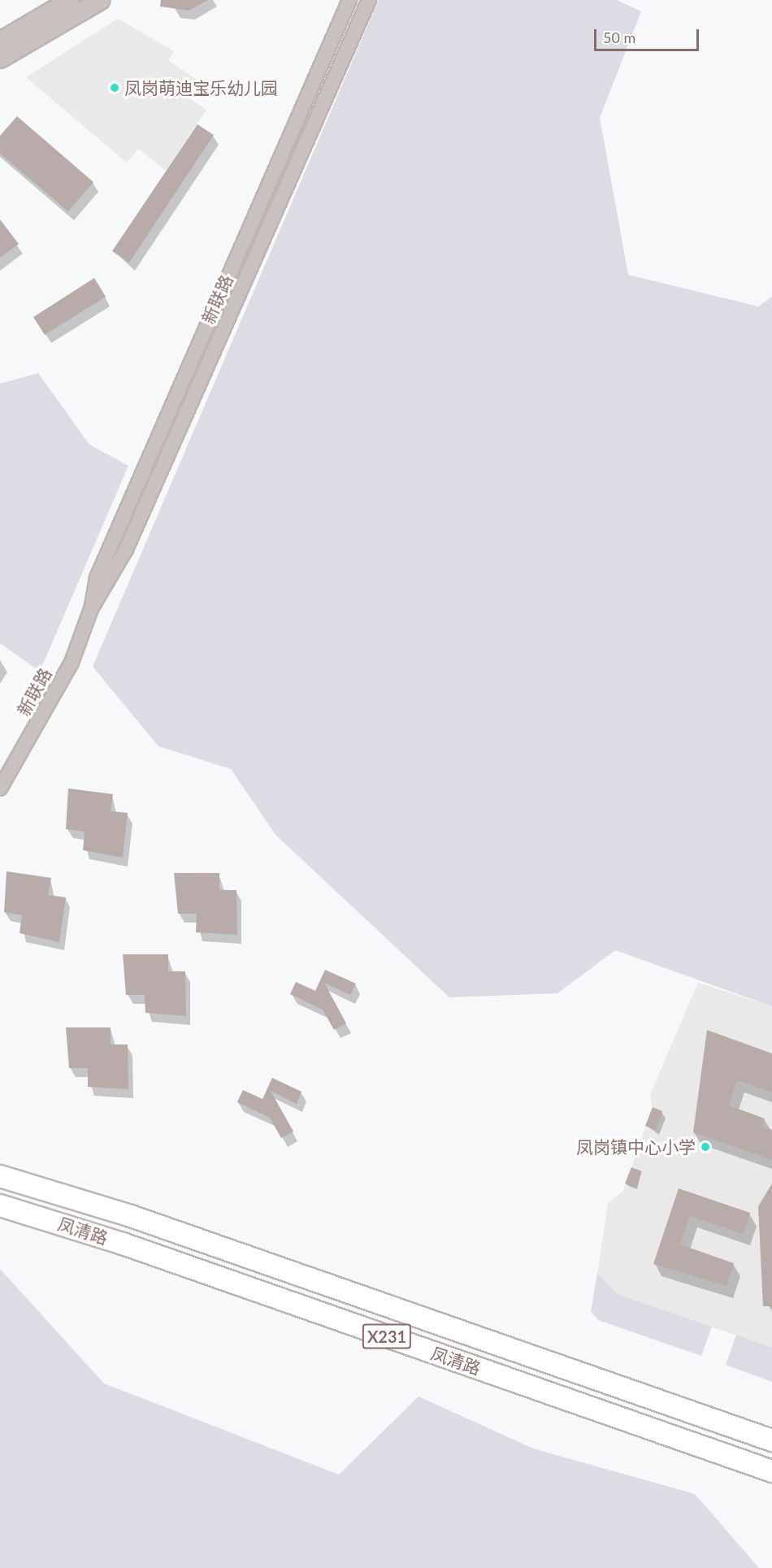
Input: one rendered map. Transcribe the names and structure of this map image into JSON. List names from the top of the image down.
{
  "streets": {
    "main road": ["凤清路", "X231"],
    "street": ["新联路"]
  },
  "places": ["凤岗萌迪宝乐幼儿园", "凤岗镇中心小学"],
  "scale_bar": "50 m"
}
